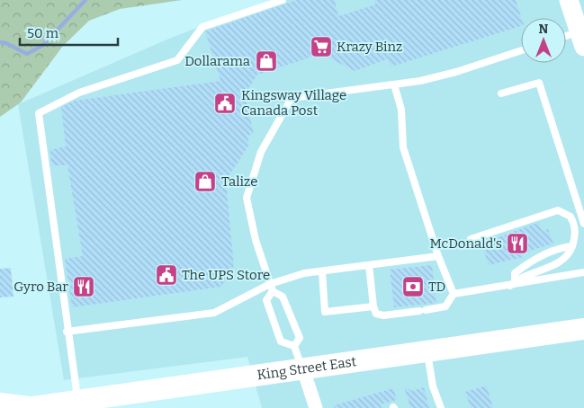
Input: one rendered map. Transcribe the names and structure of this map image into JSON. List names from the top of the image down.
{
  "streets": {
    "main road": ["King Street East"]
  },
  "places": {
    "supermarket": ["Krazy Binz"],
    "shop": ["Dollarama", "Talize"],
    "public building": ["Kingsway Village Canada Post", "The UPS Store"],
    "restaurant": ["McDonald's", "Gyro Bar"],
    "bank": ["TD"]
  },
  "scale_bar": "50 m",
  "north": "top"
}
